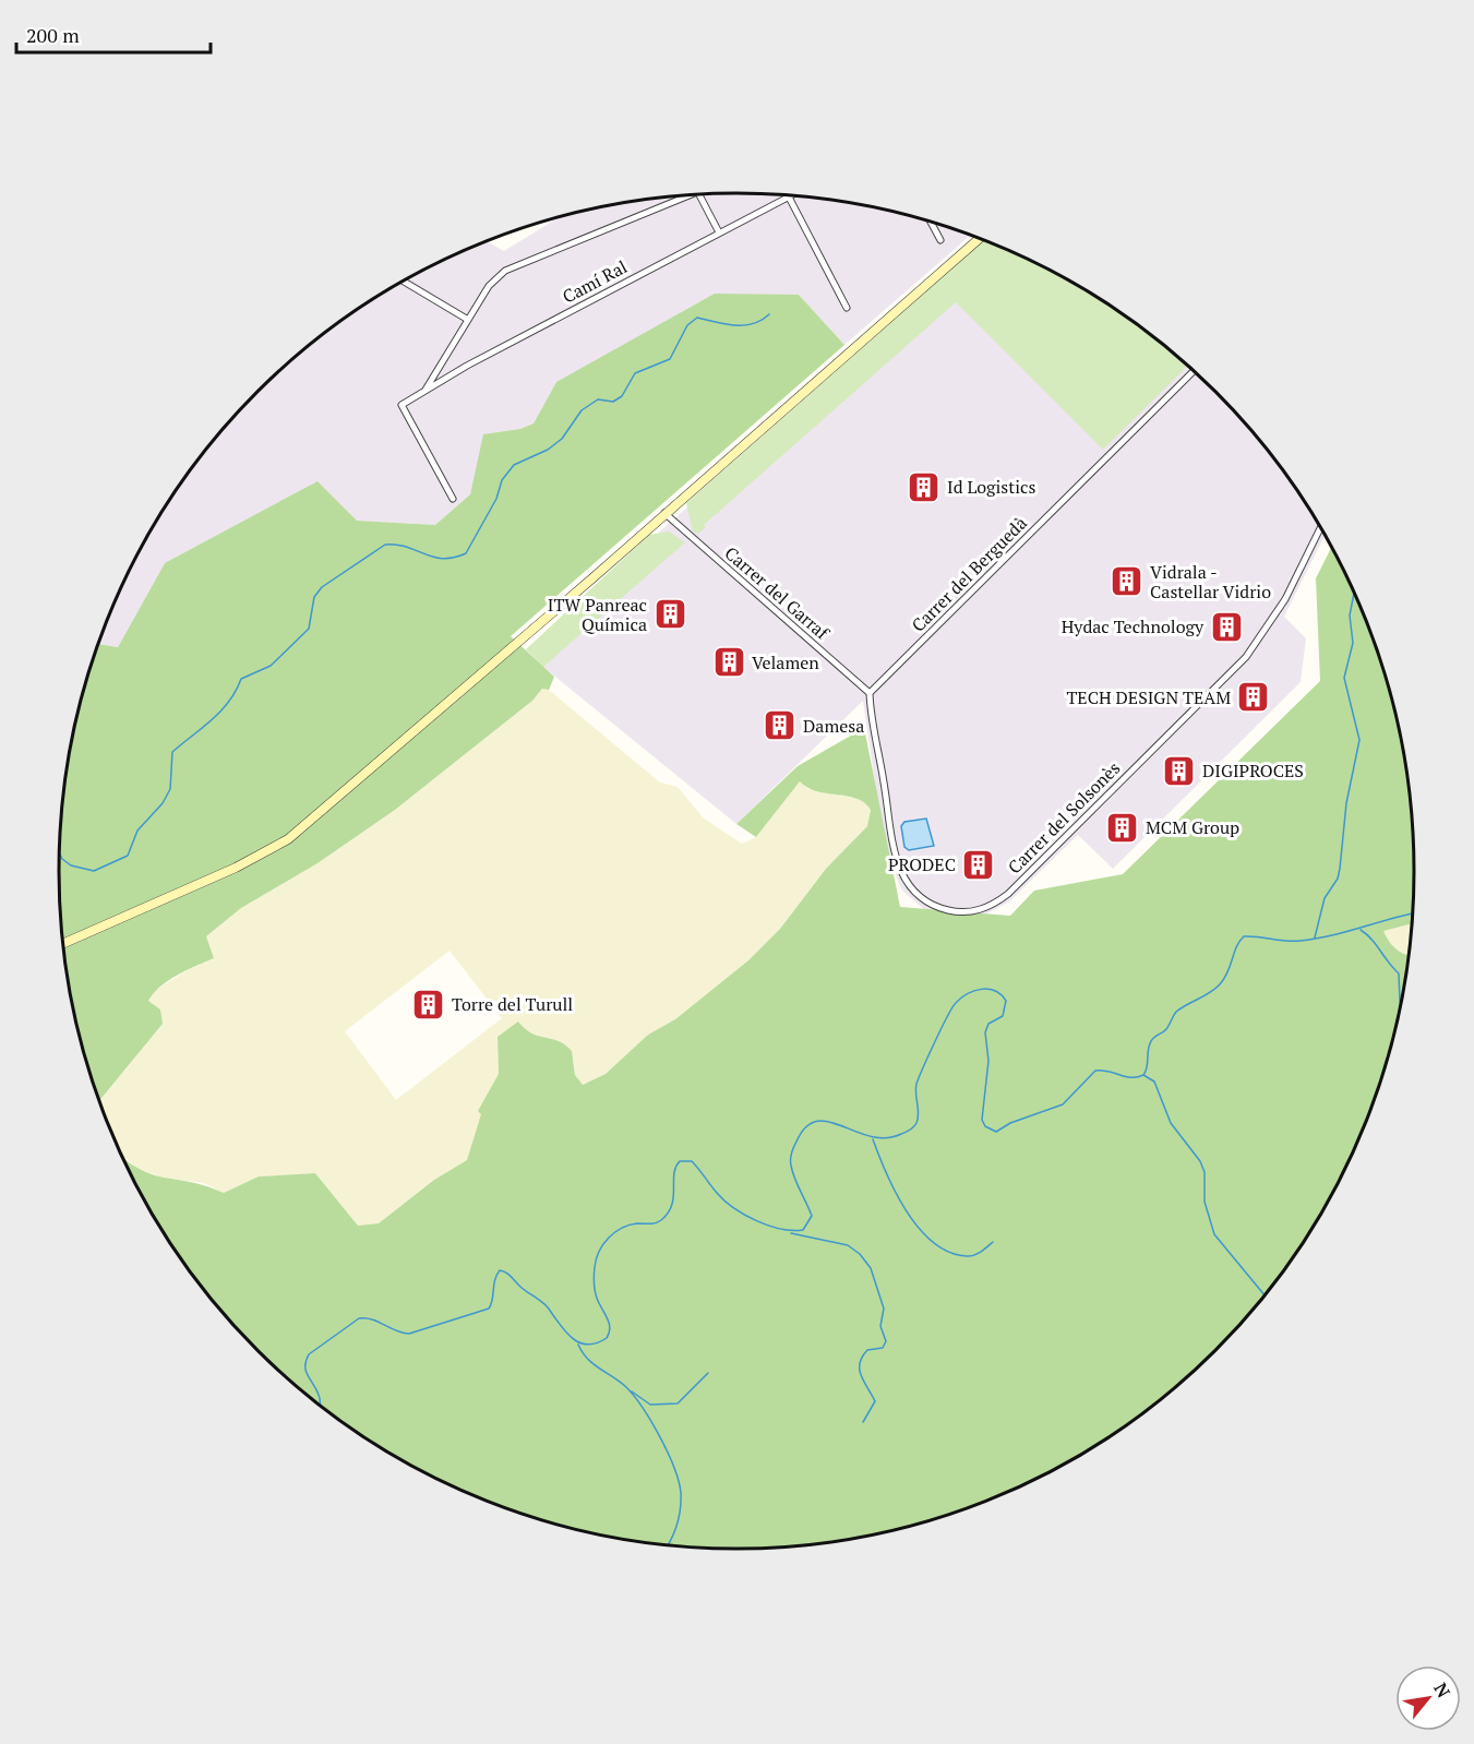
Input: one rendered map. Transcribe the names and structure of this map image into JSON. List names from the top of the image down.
{
  "streets": {
    "street": [
      "Camí Ral",
      "Carrer del Berguedà",
      "Carrer del Garraf",
      "Carrer del Solsonès"
    ]
  },
  "crossings": [
    ["Carrer del Berguedà", "Carrer del Garraf"],
    ["Carrer del Berguedà", "Carrer del Solsonès"],
    ["Carrer del Garraf", "Carrer del Solsonès"]
  ],
  "places": {
    "building": [
      "Id Logistics",
      "Vidrala - Castellar Vidrio",
      "ITW Panreac Química",
      "Hydac Technology",
      "Velamen",
      "TECH DESIGN TEAM",
      "Damesa",
      "DIGIPROCES",
      "MCM Group",
      "PRODEC",
      "Torre del Turull"
    ]
  },
  "scale_bar": "200 m",
  "north": "top right"
}
